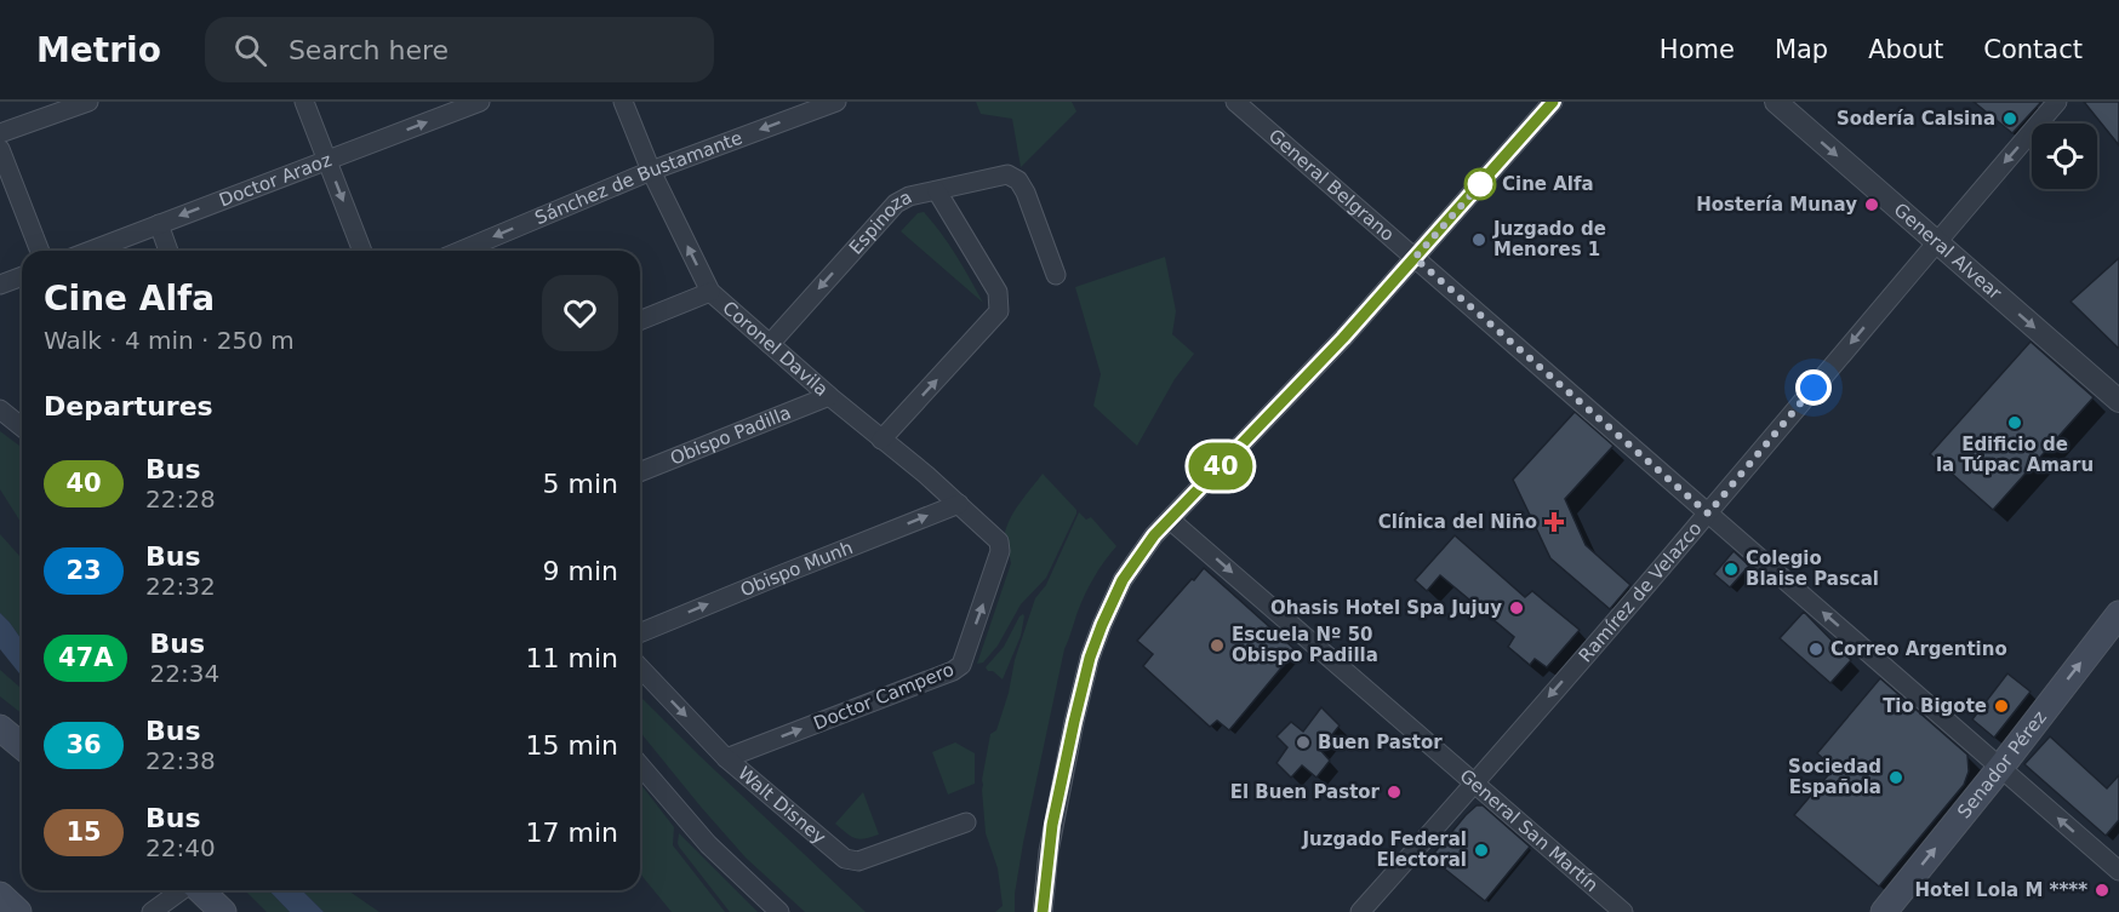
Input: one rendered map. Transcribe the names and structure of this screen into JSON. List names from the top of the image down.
{
  "streets": {
    "main road": ["Senador Pérez"],
    "street": [
      "Sánchez de Bustamante",
      "Doctor Araoz",
      "General Belgrano",
      "Espinoza",
      "General Alvear",
      "Coronel Davila",
      "Obispo Padilla",
      "Obispo Munh",
      "Ramírez de Velazco",
      "Doctor Campero",
      "Walt Disney",
      "General San Martín"
    ]
  },
  "crossings": [
    ["Sánchez de Bustamante", "Coronel Davila"],
    ["General Belgrano", "Ramírez de Velazco"],
    ["General Belgrano", "Senador Pérez"],
    ["Espinoza", "Coronel Davila"],
    ["General Alvear", "Ramírez de Velazco"],
    ["Coronel Davila", "Obispo Padilla"],
    ["Coronel Davila", "Obispo Munh"],
    ["Coronel Davila", "Doctor Campero"],
    ["Ramírez de Velazco", "General San Martín"],
    ["Doctor Campero", "Walt Disney"]
  ],
  "one_way": [
    "Sánchez de Bustamante",
    "General Belgrano",
    "Espinoza",
    "General Alvear",
    "Obispo Munh",
    "Ramírez de Velazco",
    "Doctor Campero",
    "Senador Pérez",
    "General San Martín"
  ],
  "places": {
    "other": [
      "Sodería Calsina",
      "Cine Alfa",
      "Hostería Munay",
      "Juzgado de Menores 1",
      "Edificio de la Túpac Amaru",
      "Colegio Blaise Pascal",
      "Ohasis Hotel Spa Jujuy",
      "Escuela Nº 50 Obispo Padilla",
      "Correo Argentino",
      "Tio Bigote",
      "Buen Pastor",
      "Sociedad Española",
      "El Buen Pastor",
      "Juzgado Federal Electoral",
      "Hotel Lola M ****"
    ],
    "health": ["Clínica del Niño"]
  },
  "lines": ["bus line 40"],
  "page": {
    "header": "Metrio",
    "search": "Search here",
    "nav": [
      "Home",
      "Map",
      "About",
      "Contact"
    ],
    "on_map": "40",
    "heading": [
      ["Cine Alfa", "Walk · 4 min · 250 m"],
      "Departures"
    ],
    "list": [
      {
        "mark": "40",
        "name": "Bus",
        "note": "22:28",
        "value": "5 min"
      },
      {
        "mark": "23",
        "name": "Bus",
        "note": "22:32",
        "value": "9 min"
      },
      {
        "mark": "47A",
        "name": "Bus",
        "note": "22:34",
        "value": "11 min"
      },
      {
        "mark": "36",
        "name": "Bus",
        "note": "22:38",
        "value": "15 min"
      },
      {
        "mark": "15",
        "name": "Bus",
        "note": "22:40",
        "value": "17 min"
      }
    ]
  }
}
